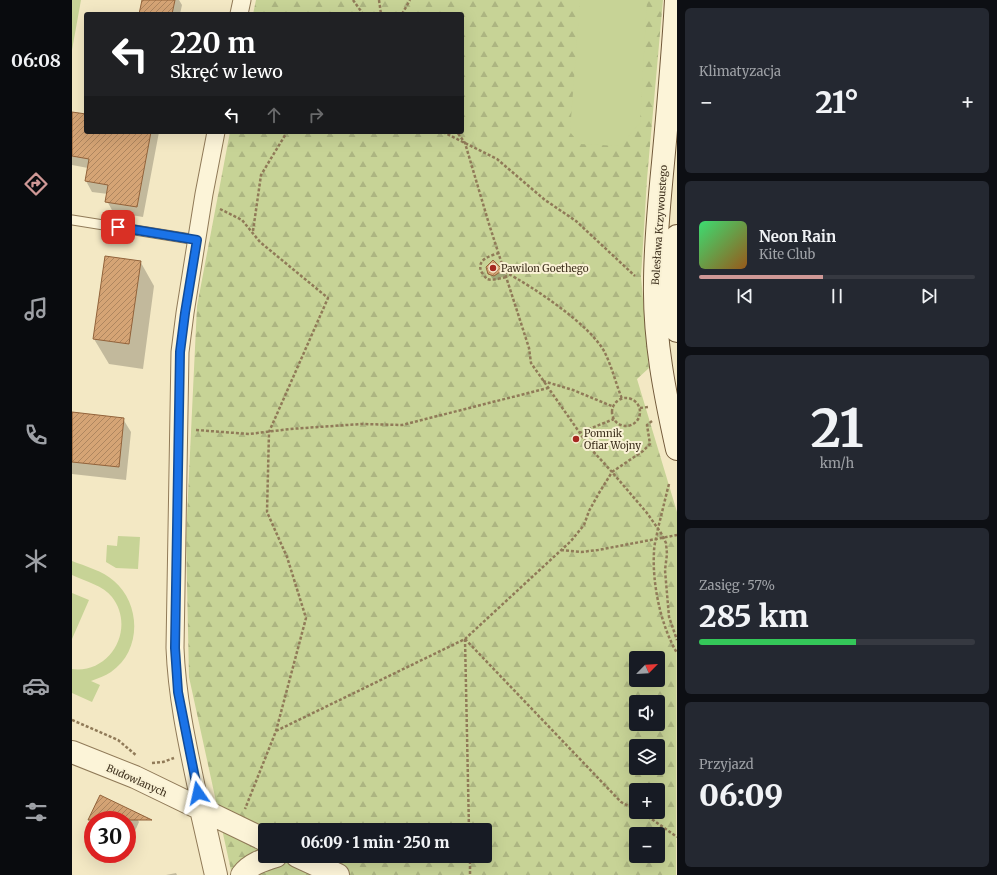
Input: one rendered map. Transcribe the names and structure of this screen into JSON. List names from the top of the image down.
{
  "streets": {
    "main road": ["Bolesława Krzywoustego", "Budowlanych"]
  },
  "places": ["Pawilon Goethego", "Pomnik Ofiar Wojny"],
  "north": "top right",
  "page": {
    "tabs": "06:08",
    "tile": [
      "Klimatyzacja",
      ["21", "km/h"],
      ["Zasięg · 57%", "285 km"],
      ["Przyjazd", "06:09"]
    ],
    "turn": ["220 m", "Skręć w lewo"],
    "heat": ["−", "21°", "+"],
    "song": ["Neon Rain", "Kite Club"],
    "map_buttons": ["+", "−"],
    "limit": "30",
    "trip": "06:09 · 1 min · 250 m"
  }
}
